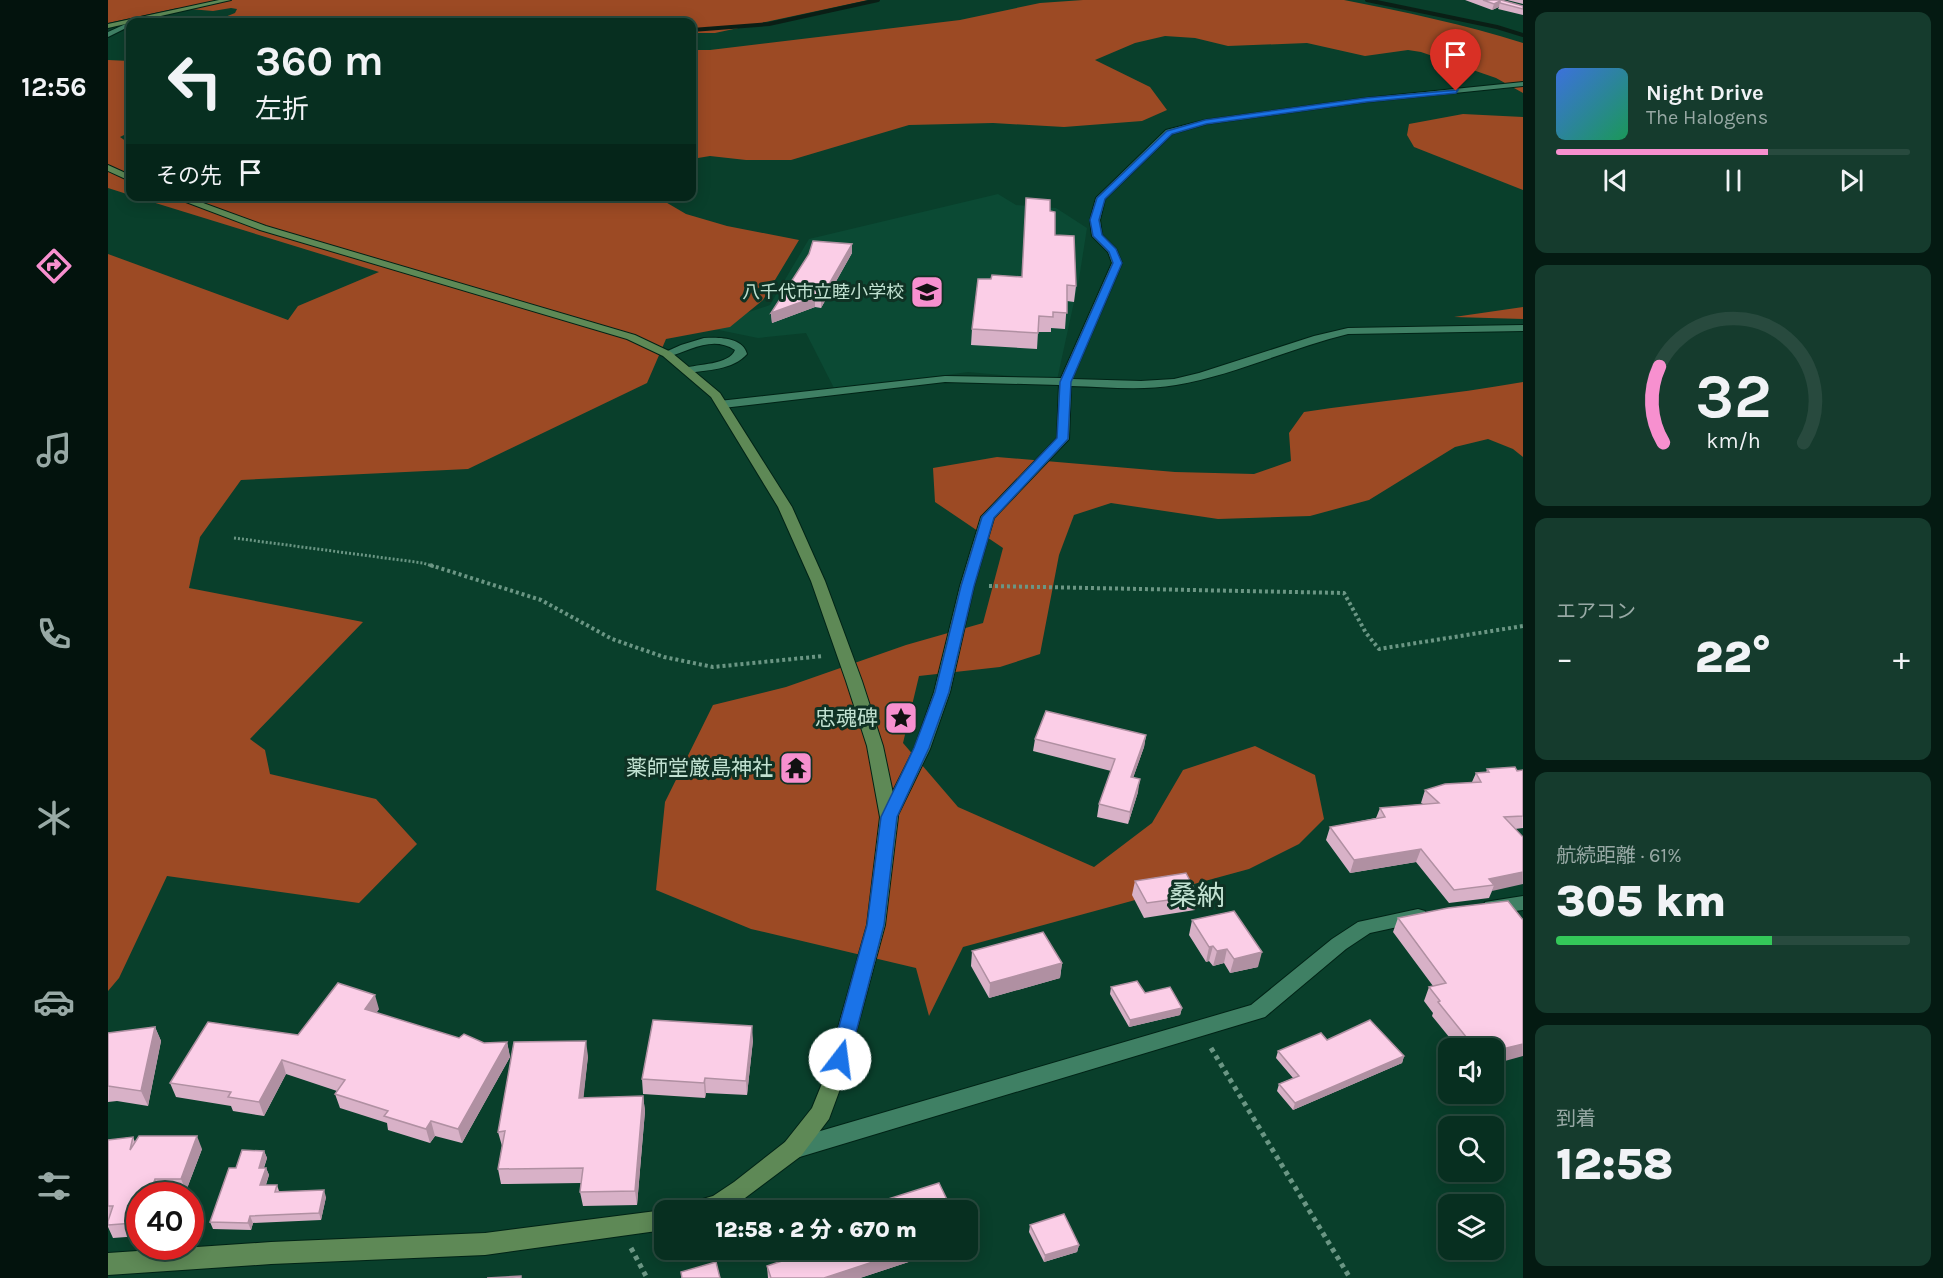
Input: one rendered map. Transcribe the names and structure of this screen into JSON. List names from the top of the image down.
{
  "districts": ["桑納"],
  "places": {
    "school or university": ["八千代市立睦小学校"],
    "place": ["忠魂碑"],
    "temple": ["薬師堂厳島神社"]
  },
  "page": {
    "tabs": "12:56",
    "turn": ["360 m", "左折"],
    "song": ["Night Drive", "The Halogens"],
    "then": "その先",
    "tile": [
      "エアコン",
      ["航続距離 · 61%", "305 km"],
      ["到着", "12:58"]
    ],
    "heat": ["−", "22°", "+"],
    "limit": "40",
    "trip": "12:58 · 2 分 · 670 m",
    "gauge": ["32", "km/h"]
  }
}
